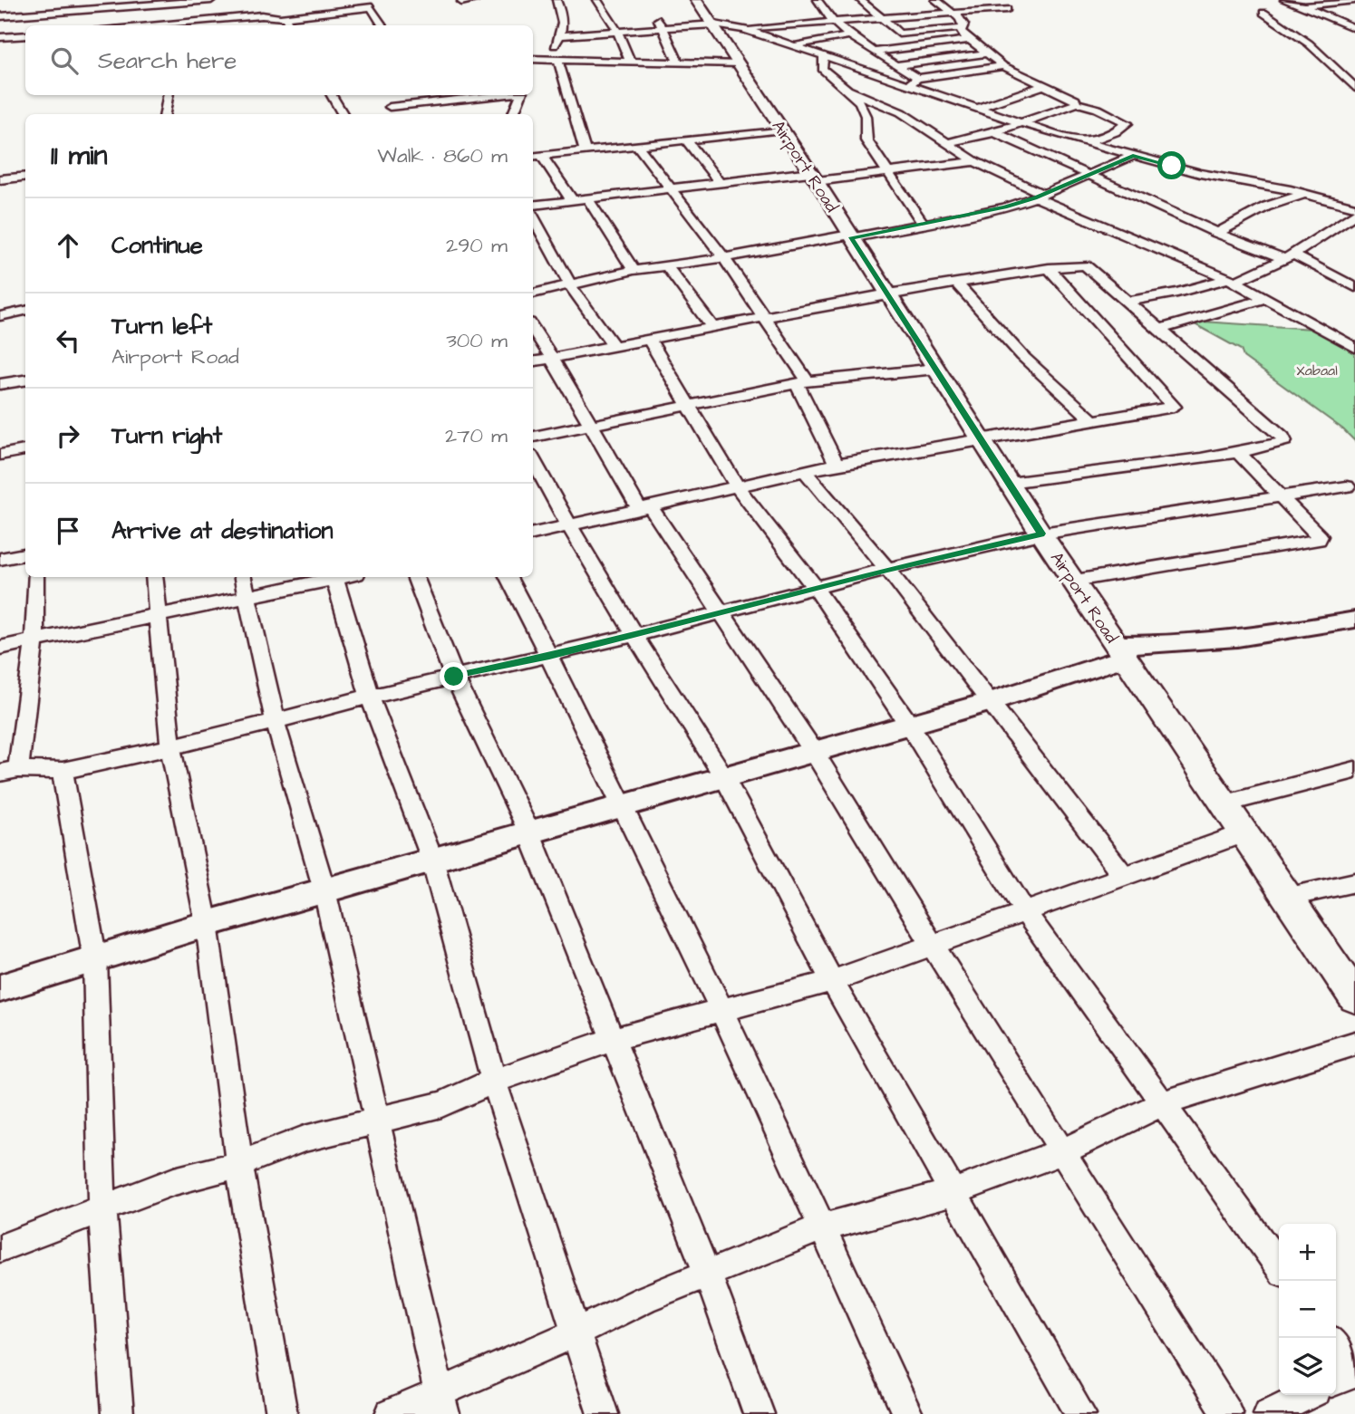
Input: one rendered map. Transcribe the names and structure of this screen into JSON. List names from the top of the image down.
{
  "streets": {
    "main road": ["Airport Road"]
  },
  "parks": ["Xabaal"],
  "page": {
    "search": "Search here",
    "heading": ["11 min", "Walk · 860 m"],
    "list": [
      ["Continue", "290 m"],
      ["Turn left", "Airport Road", "300 m"],
      ["Turn right", "270 m"],
      "Arrive at destination"
    ],
    "map_buttons": ["+", "−"]
  }
}
